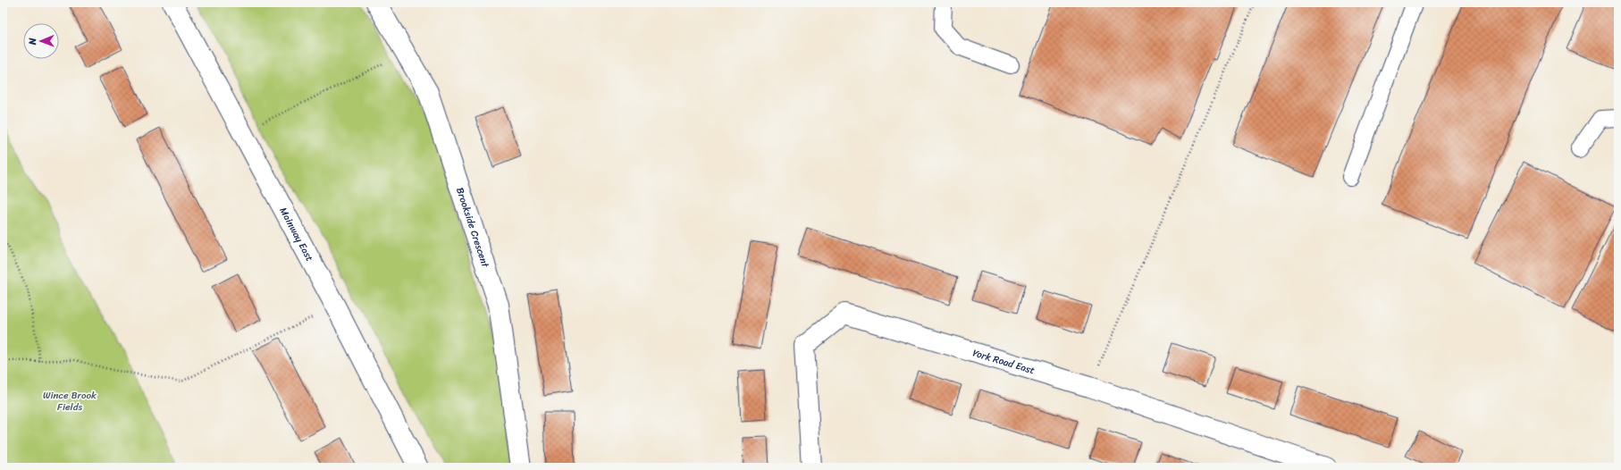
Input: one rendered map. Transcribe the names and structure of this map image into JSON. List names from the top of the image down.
{
  "streets": {
    "street": ["Brookside Crescent", "Mainway East", "York Road East"]
  },
  "parks": ["Wince Brook Fields"],
  "north": "left"
}
